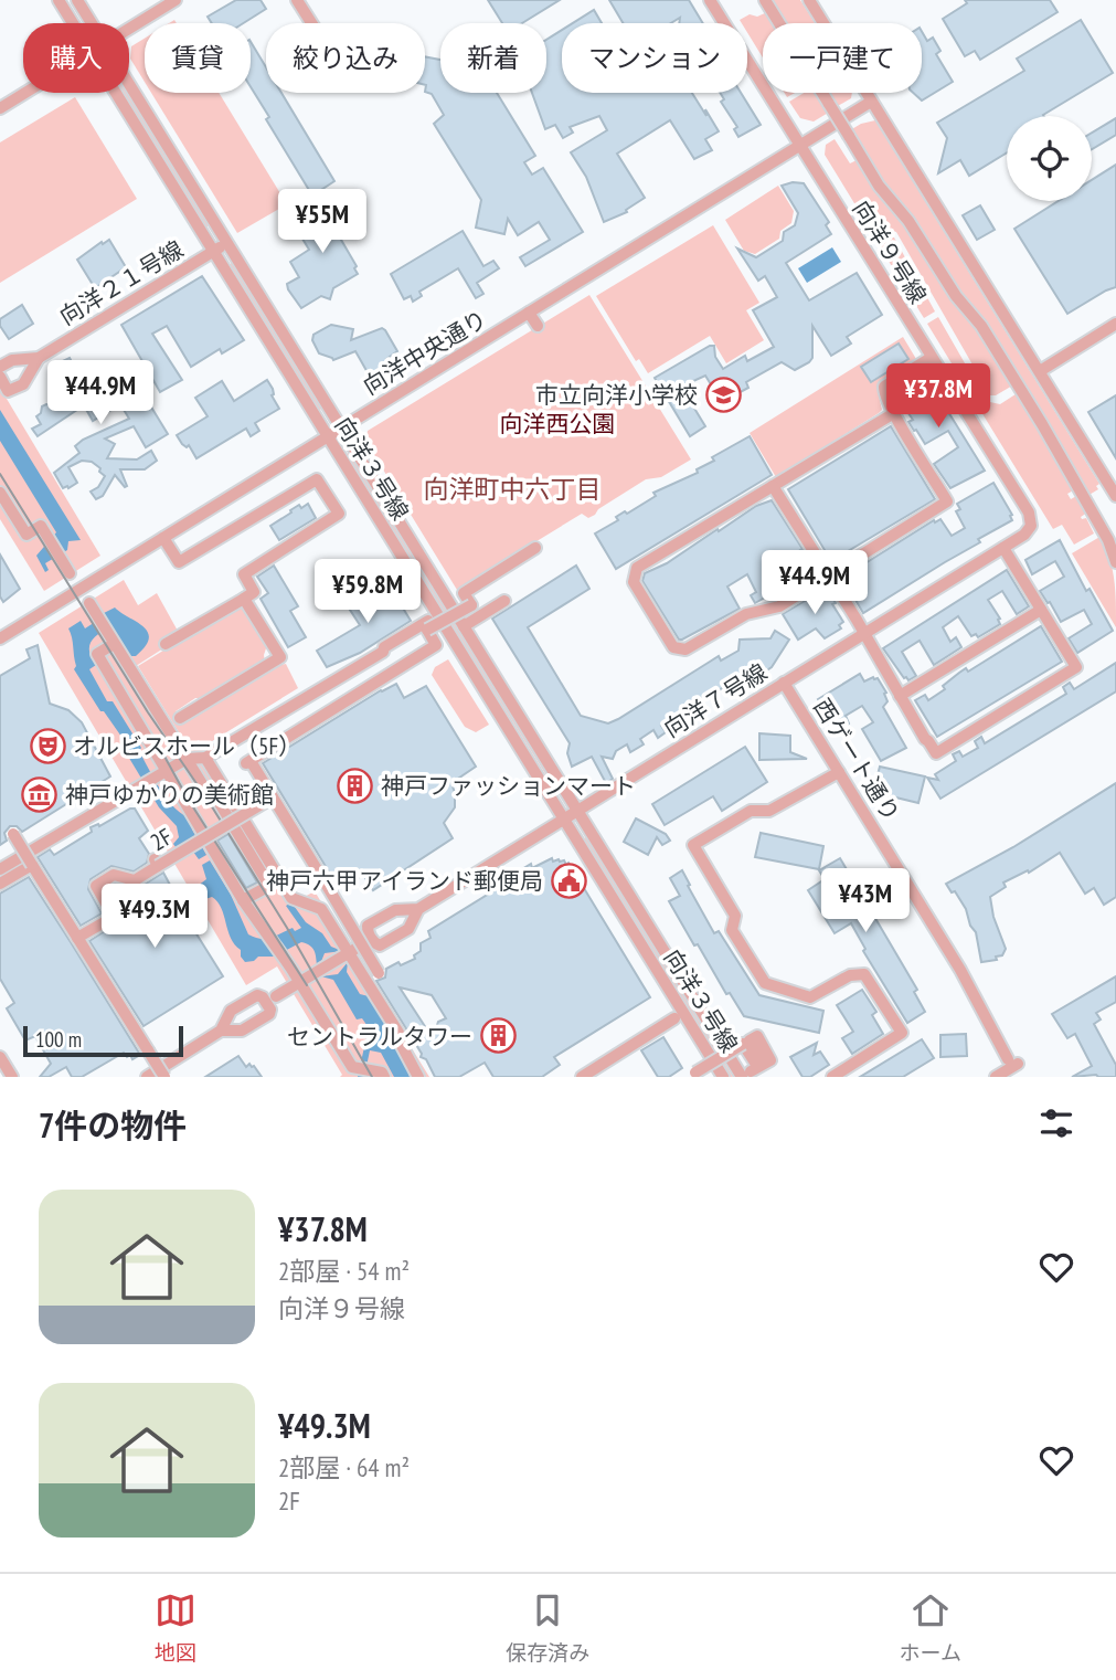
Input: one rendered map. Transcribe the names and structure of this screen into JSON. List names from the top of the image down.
{
  "streets": {
    "street": [
      "向洋９号線",
      "向洋２１号線",
      "向洋中央通り",
      "向洋３号線",
      "向洋７号線",
      "西ゲート通り",
      "2F"
    ]
  },
  "crossings": [
    ["向洋９号線", "向洋中央通り"],
    ["向洋９号線", "向洋７号線"],
    ["向洋２１号線", "向洋３号線"],
    ["向洋中央通り", "向洋３号線"],
    ["向洋３号線", "向洋７号線"],
    ["向洋７号線", "西ゲート通り"]
  ],
  "districts": ["向洋町中六丁目"],
  "parks": ["向洋西公園"],
  "places": {
    "school or university": ["市立向洋小学校"],
    "theatre": ["オルビスホール（5F）"],
    "building": ["神戸ファッションマート", "セントラルタワー"],
    "museum": ["神戸ゆかりの美術館"],
    "public building": ["神戸六甲アイランド郵便局"]
  },
  "scale_bar": "100 m",
  "page": {
    "chip": [
      "購入",
      "賃貸",
      "絞り込み",
      "新着",
      "マンション",
      "一戸建て"
    ],
    "price": [
      "¥55M",
      "¥44.9M",
      "¥37.8M",
      "¥44.9M",
      "¥59.8M",
      "¥43M",
      "¥49.3M"
    ],
    "scale": "100 m",
    "heading": "7件の物件",
    "list": [
      {
        "name": "¥37.8M",
        "note": "2部屋 · 54 m² · 向洋９号線"
      },
      {
        "name": "¥49.3M",
        "note": "2部屋 · 64 m² · 2F"
      }
    ],
    "tabs": ["地図", "保存済み", "ホーム"]
  }
}
